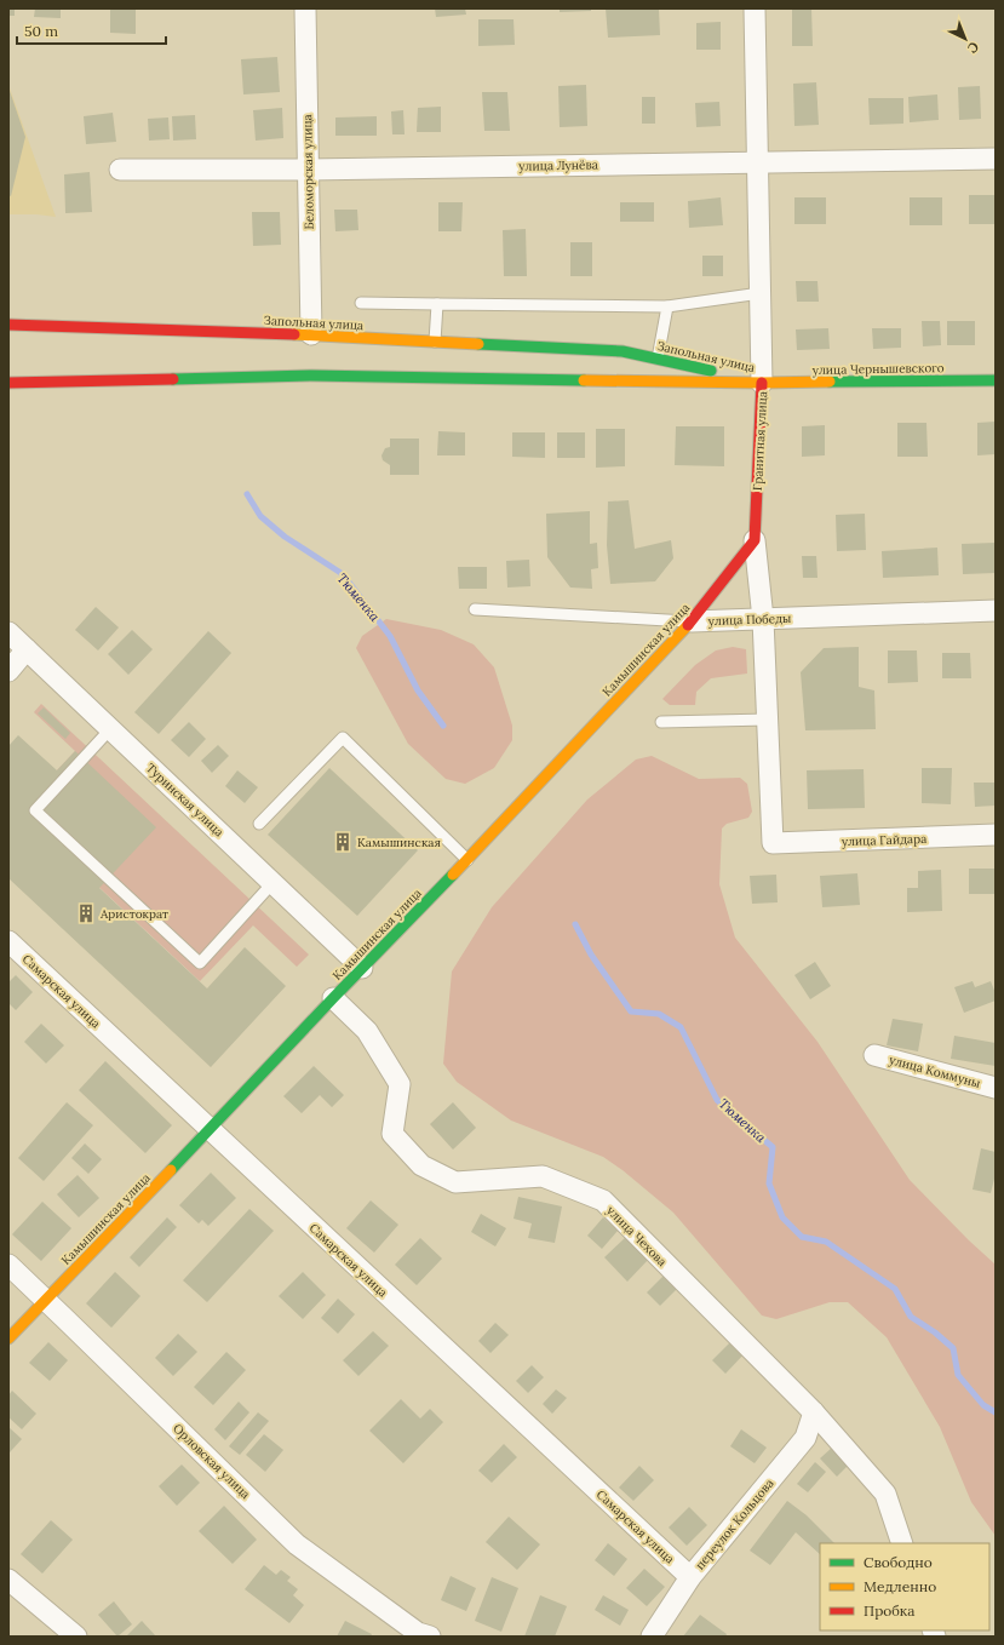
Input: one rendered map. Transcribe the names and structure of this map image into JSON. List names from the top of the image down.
{
  "streets": {
    "street": [
      "улица Лунёва",
      "Беломорская улица",
      "Запольная улица",
      "улица Чернышевского",
      "Гранитная улица",
      "улица Победы",
      "Камышинская улица",
      "Туринская улица",
      "улица Гайдара",
      "Самарская улица",
      "улица Коммуны",
      "улица Чехова",
      "Орловская улица",
      "переулок Кольцова"
    ]
  },
  "crossings": [
    ["улица Лунёва", "Беломорская улица"],
    ["улица Лунёва", "Гранитная улица"],
    ["Беломорская улица", "Запольная улица"],
    ["Запольная улица", "улица Чернышевского"],
    ["Запольная улица", "Гранитная улица"],
    ["улица Чернышевского", "Гранитная улица"],
    ["Гранитная улица", "улица Победы"],
    ["Гранитная улица", "Камышинская улица"],
    ["Гранитная улица", "улица Гайдара"],
    ["улица Победы", "Камышинская улица"],
    ["Камышинская улица", "Туринская улица"],
    ["Камышинская улица", "Самарская улица"],
    ["Камышинская улица", "улица Чехова"],
    ["Камышинская улица", "Орловская улица"],
    ["Самарская улица", "переулок Кольцова"],
    ["улица Чехова", "переулок Кольцова"]
  ],
  "water": ["Тюменка"],
  "places": {
    "building": ["Камышинская", "Аристократ"]
  },
  "legend": ["Свободно", "Медленно", "Пробка"],
  "scale_bar": "50 m",
  "north": "bottom right"
}
